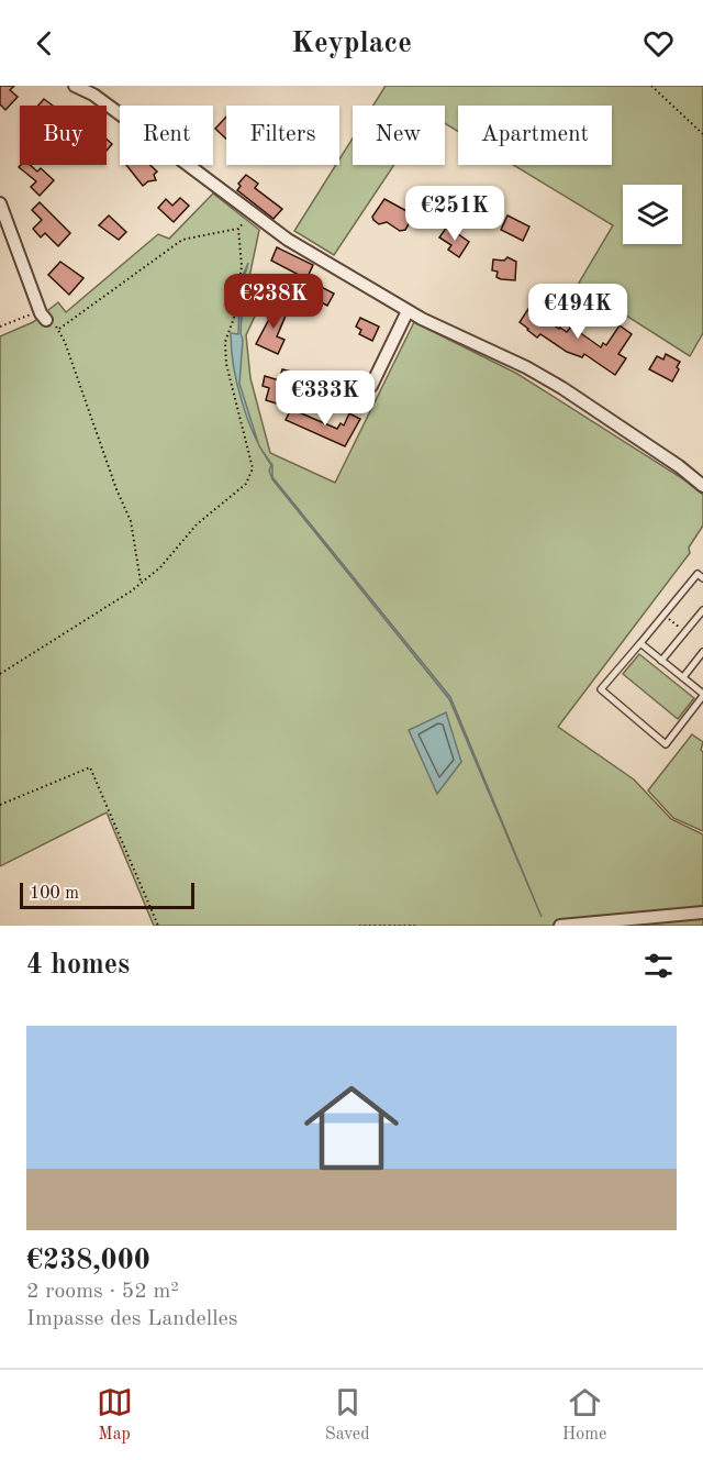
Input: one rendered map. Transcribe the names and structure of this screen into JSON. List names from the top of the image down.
{
  "scale_bar": "100 m",
  "page": {
    "header": "Keyplace",
    "chip": [
      "Buy",
      "Rent",
      "Filters",
      "New",
      "Apartment"
    ],
    "price": [
      "€251K",
      "€238K",
      "€494K",
      "€333K"
    ],
    "scale": "100 m",
    "heading": "4 homes",
    "list": [
      {
        "name": "€238,000",
        "note": "2 rooms · 52 m² · Impasse des Landelles"
      }
    ],
    "tabs": ["Map", "Saved", "Home"]
  }
}
